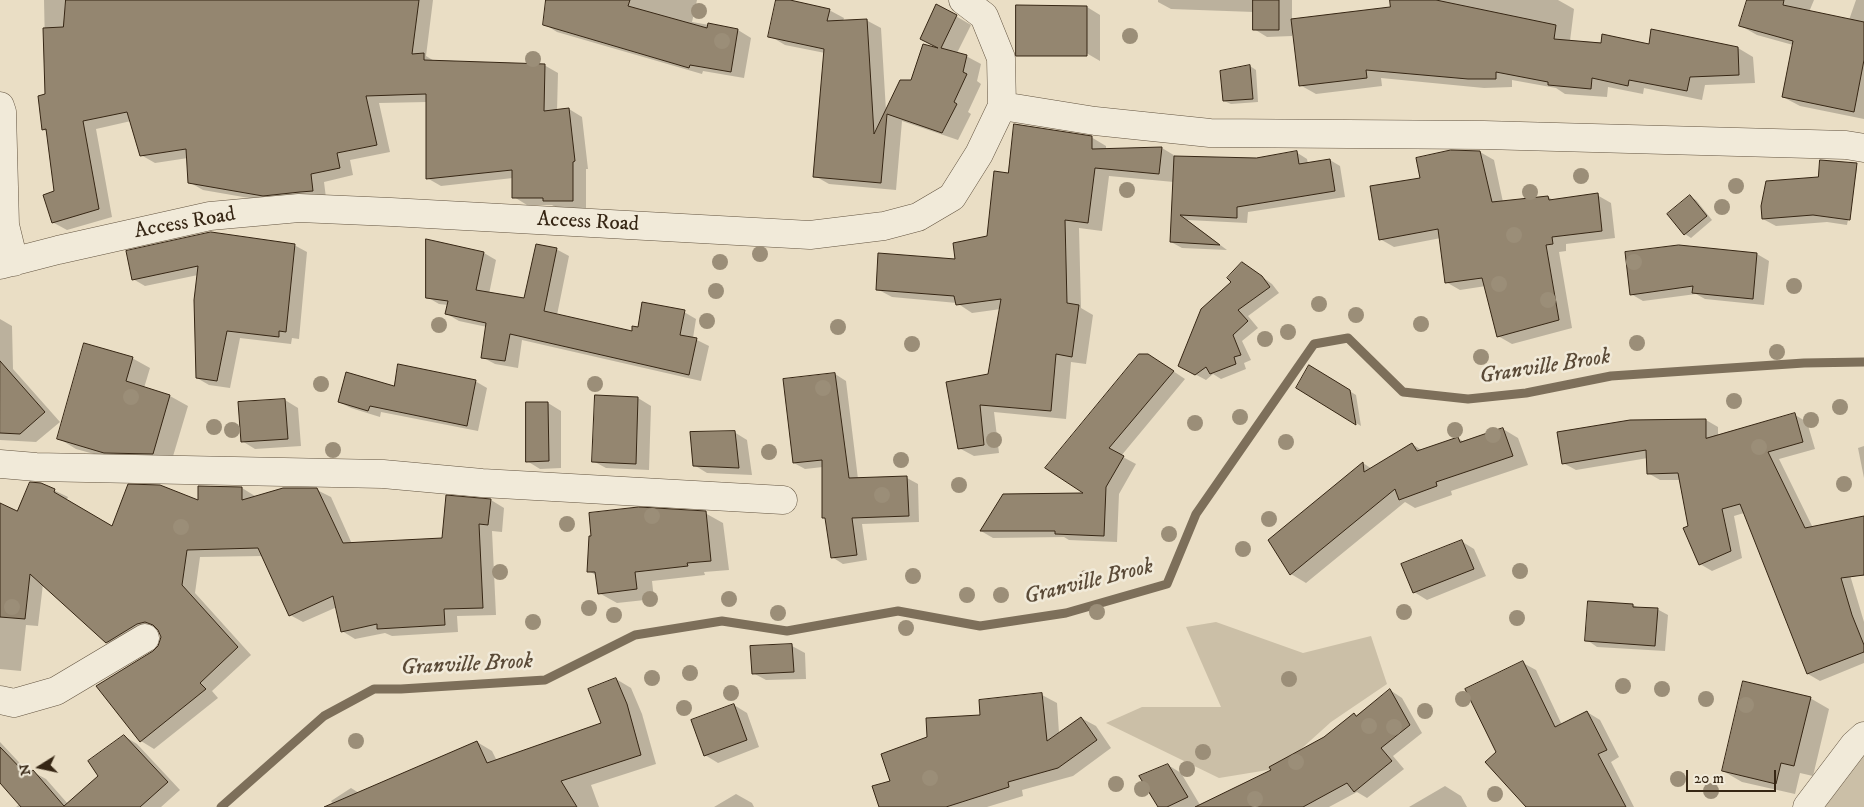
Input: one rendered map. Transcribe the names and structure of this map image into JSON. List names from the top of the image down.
{
  "streets": {
    "street": ["Access Road"]
  },
  "water": ["Granville Brook"],
  "scale_bar": "20 m",
  "north": "left"
}
